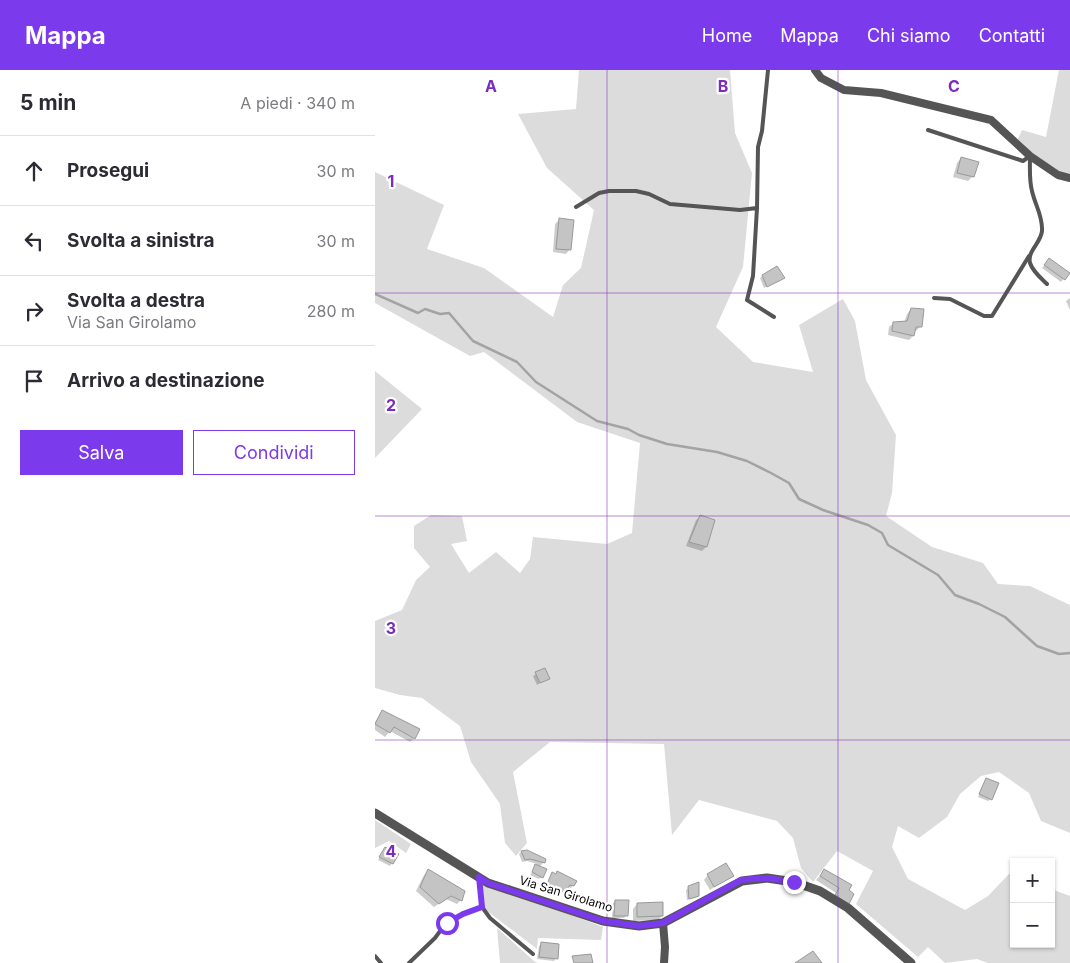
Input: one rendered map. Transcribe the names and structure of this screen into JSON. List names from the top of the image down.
{
  "streets": {
    "street": ["Via San Girolamo"]
  },
  "page": {
    "header": "Mappa",
    "nav": [
      "Home",
      "Mappa",
      "Chi siamo",
      "Contatti"
    ],
    "heading": ["5 min", "A piedi · 340 m"],
    "list": [
      ["Prosegui", "30 m"],
      ["Svolta a sinistra", "30 m"],
      ["Svolta a destra", "Via San Girolamo", "280 m"],
      "Arrivo a destinazione"
    ],
    "buttons": ["Salva", "Condividi"],
    "map_buttons": ["+", "−"]
  },
  "grid": {
    "columns": ["A", "B", "C"],
    "rows": [
      "1",
      "2",
      "3",
      "4"
    ]
  }
}
